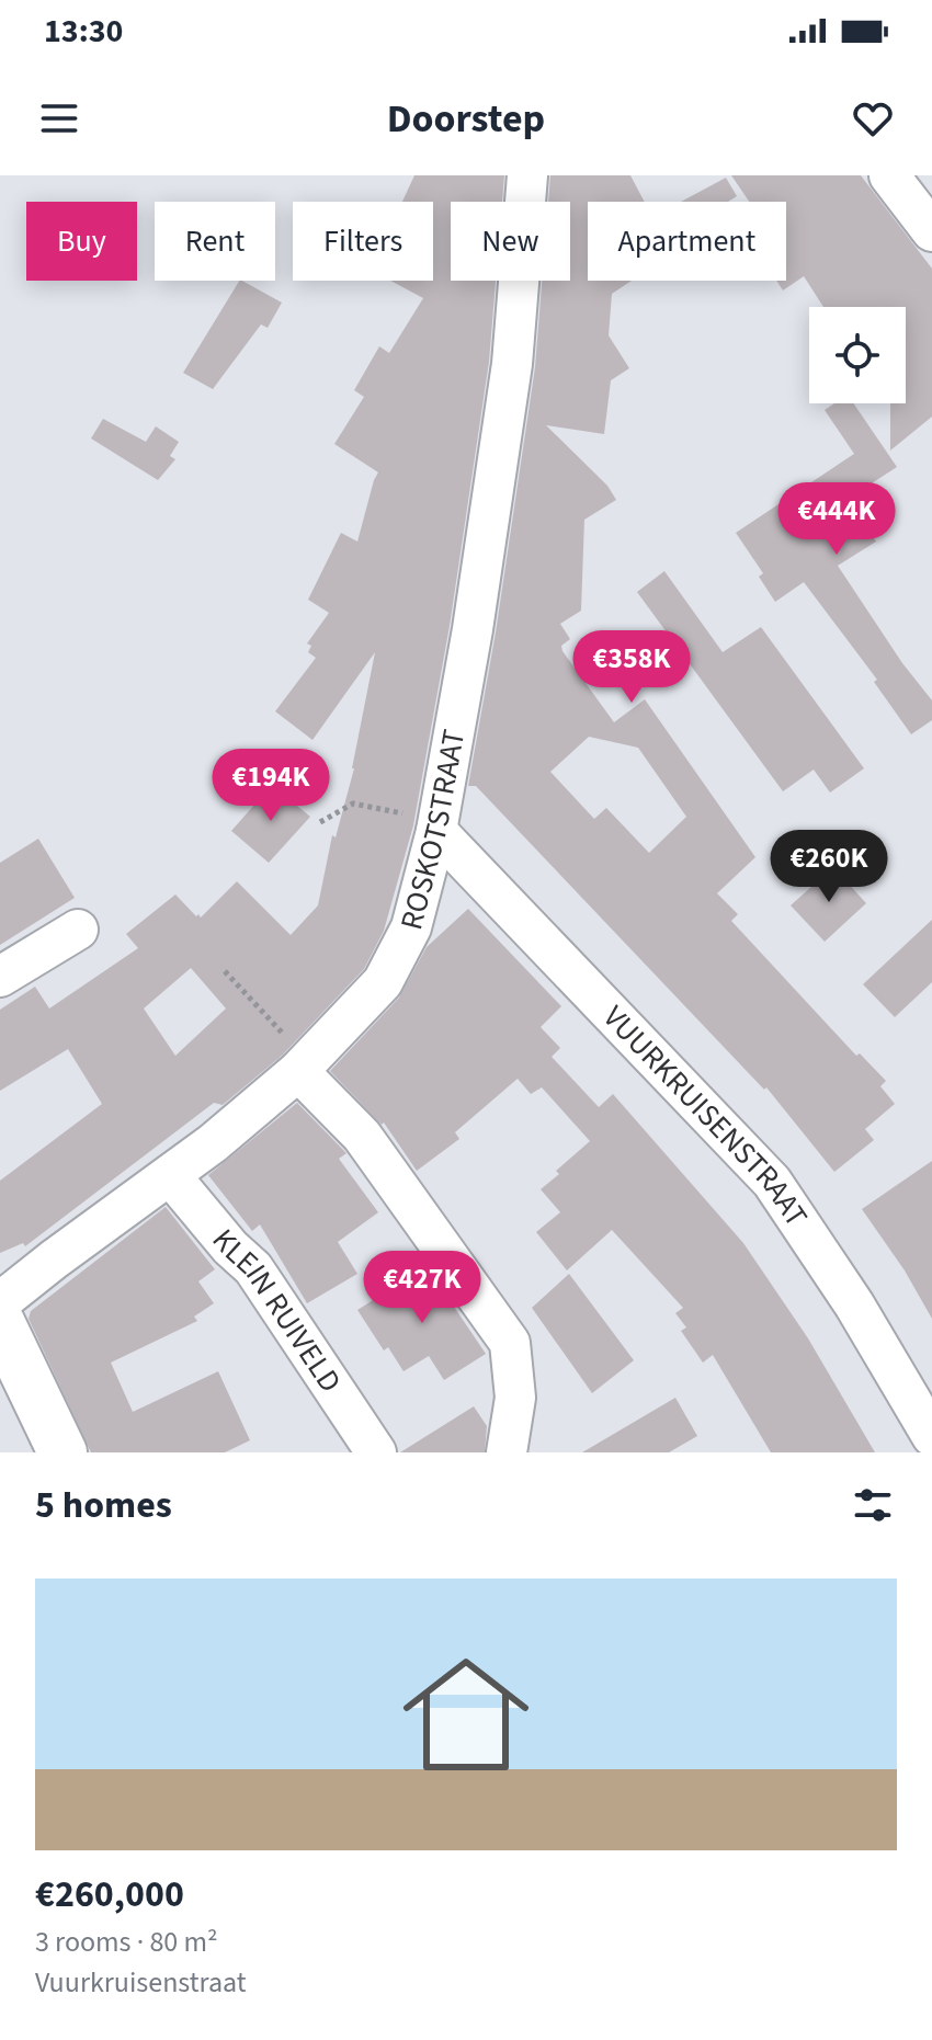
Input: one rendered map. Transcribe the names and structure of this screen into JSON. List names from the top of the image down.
{
  "streets": {
    "street": ["ROSKOTSTRAAT", "VUURKRUISENSTRAAT", "KLEIN RUIVELD"]
  },
  "crossings": [
    ["ROSKOTSTRAAT", "VUURKRUISENSTRAAT"],
    ["ROSKOTSTRAAT", "KLEIN RUIVELD"]
  ],
  "page": {
    "status": "13:30",
    "header": "Doorstep",
    "chip": [
      "Buy",
      "Rent",
      "Filters",
      "New",
      "Apartment"
    ],
    "price": [
      "€444K",
      "€358K",
      "€194K",
      "€260K",
      "€427K"
    ],
    "heading": "5 homes",
    "list": [
      {
        "name": "€260,000",
        "note": "3 rooms · 80 m² · Vuurkruisenstraat"
      }
    ]
  }
}
